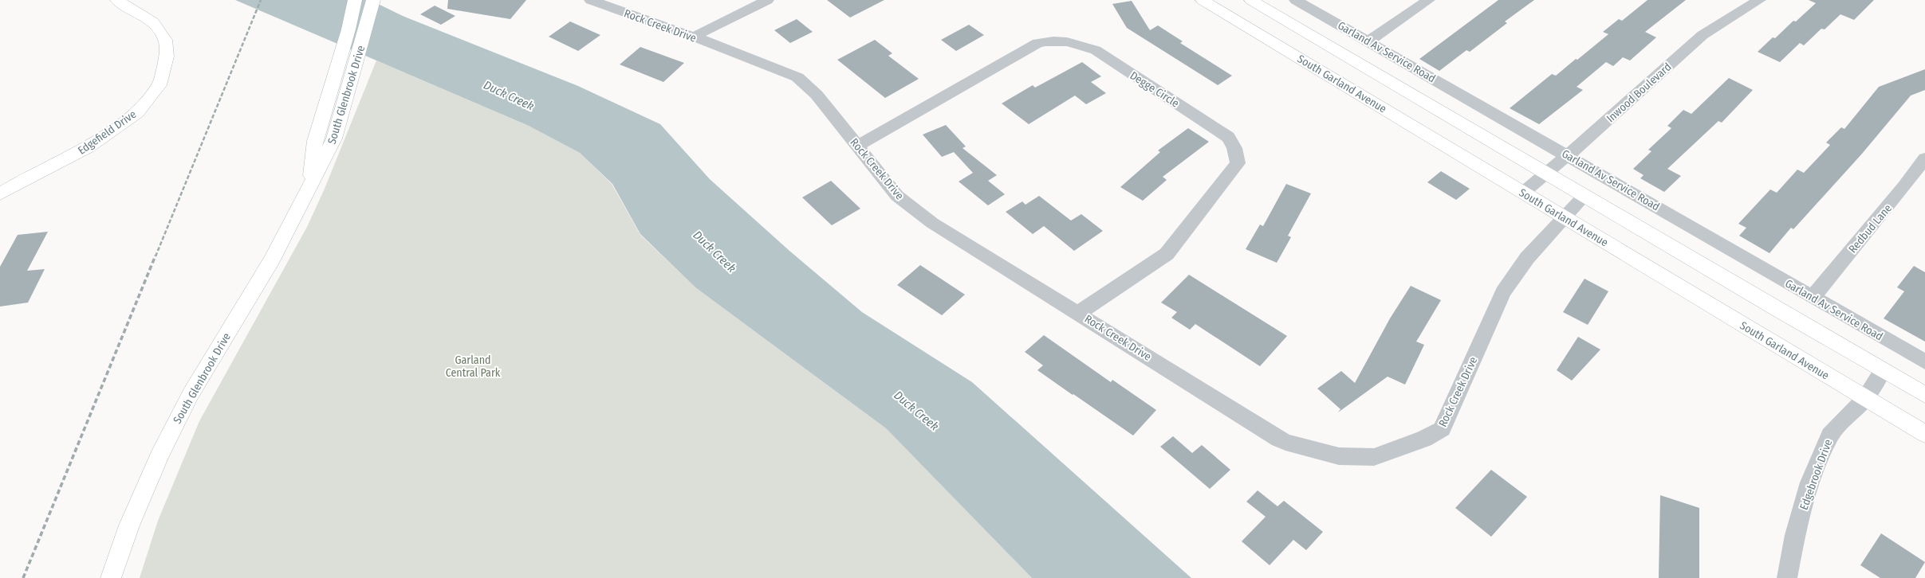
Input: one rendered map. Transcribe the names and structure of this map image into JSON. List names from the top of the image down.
{
  "streets": {
    "main road": ["South Garland Avenue", "South Glenbrook Drive", "Edgefield Drive"],
    "street": [
      "Rock Creek Drive",
      "Garland Av Service Road",
      "Degge Circle",
      "Inwood Boulevard",
      "Redbud Lane",
      "Edgebrook Drive"
    ]
  },
  "crossings": [
    ["Rock Creek Drive", "South Garland Avenue"],
    ["Rock Creek Drive", "Degge Circle"],
    ["Garland Av Service Road", "Inwood Boulevard"],
    ["Garland Av Service Road", "Redbud Lane"],
    ["South Garland Avenue", "Inwood Boulevard"],
    ["South Garland Avenue", "Edgebrook Drive"]
  ],
  "water": ["Duck Creek"],
  "parks": ["Garland Central Park"]
}
